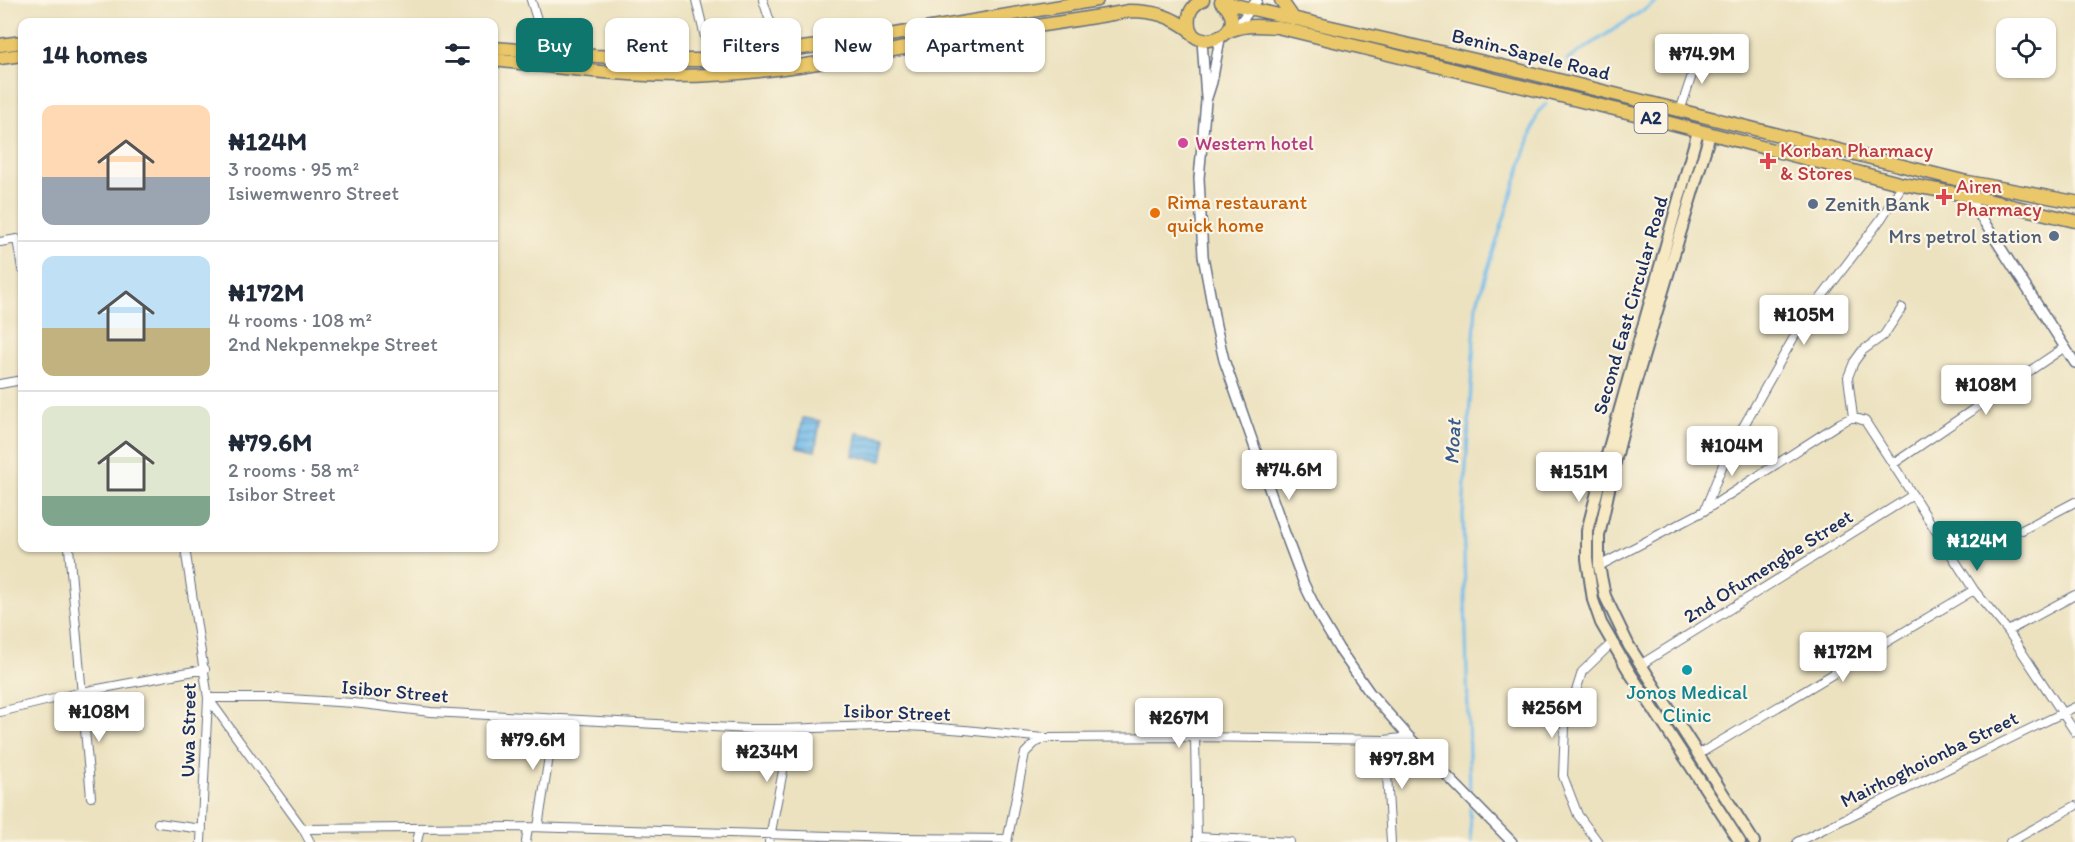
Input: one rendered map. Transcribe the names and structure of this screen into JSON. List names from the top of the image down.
{
  "streets": {
    "highway": ["Benin-Sapele Road", "A2"],
    "main road": ["Second East Circular Road"],
    "street": [
      "2nd Ofumengbe Street",
      "Isibor Street",
      "Uwa Street",
      "Mairhoghoionba Street"
    ]
  },
  "crossings": [
    ["Benin-Sapele Road", "A2"],
    ["Benin-Sapele Road", "Second East Circular Road"],
    ["Second East Circular Road", "2nd Ofumengbe Street"],
    ["Isibor Street", "Uwa Street"]
  ],
  "water": ["Moat"],
  "places": {
    "other": [
      "Western hotel",
      "Zenith Bank",
      "Rima restaurant quick home",
      "Mrs petrol station",
      "Jonos Medical Clinic"
    ],
    "health": ["Korban Pharmacy & Stores", "Airen Pharmacy"]
  },
  "page": {
    "chip": [
      "Buy",
      "Rent",
      "Filters",
      "New",
      "Apartment"
    ],
    "heading": "14 homes",
    "price": [
      "₦74.9M",
      "₦105M",
      "₦108M",
      "₦104M",
      "₦74.6M",
      "₦151M",
      "₦124M",
      "₦172M",
      "₦256M",
      "₦108M",
      "₦267M",
      "₦79.6M",
      "₦234M",
      "₦97.8M"
    ],
    "list": [
      {
        "name": "₦124M",
        "note": "3 rooms · 95 m² · Isiwemwenro Street"
      },
      {
        "name": "₦172M",
        "note": "4 rooms · 108 m² · 2nd Nekpennekpe Street"
      },
      {
        "name": "₦79.6M",
        "note": "2 rooms · 58 m² · Isibor Street"
      }
    ]
  }
}
